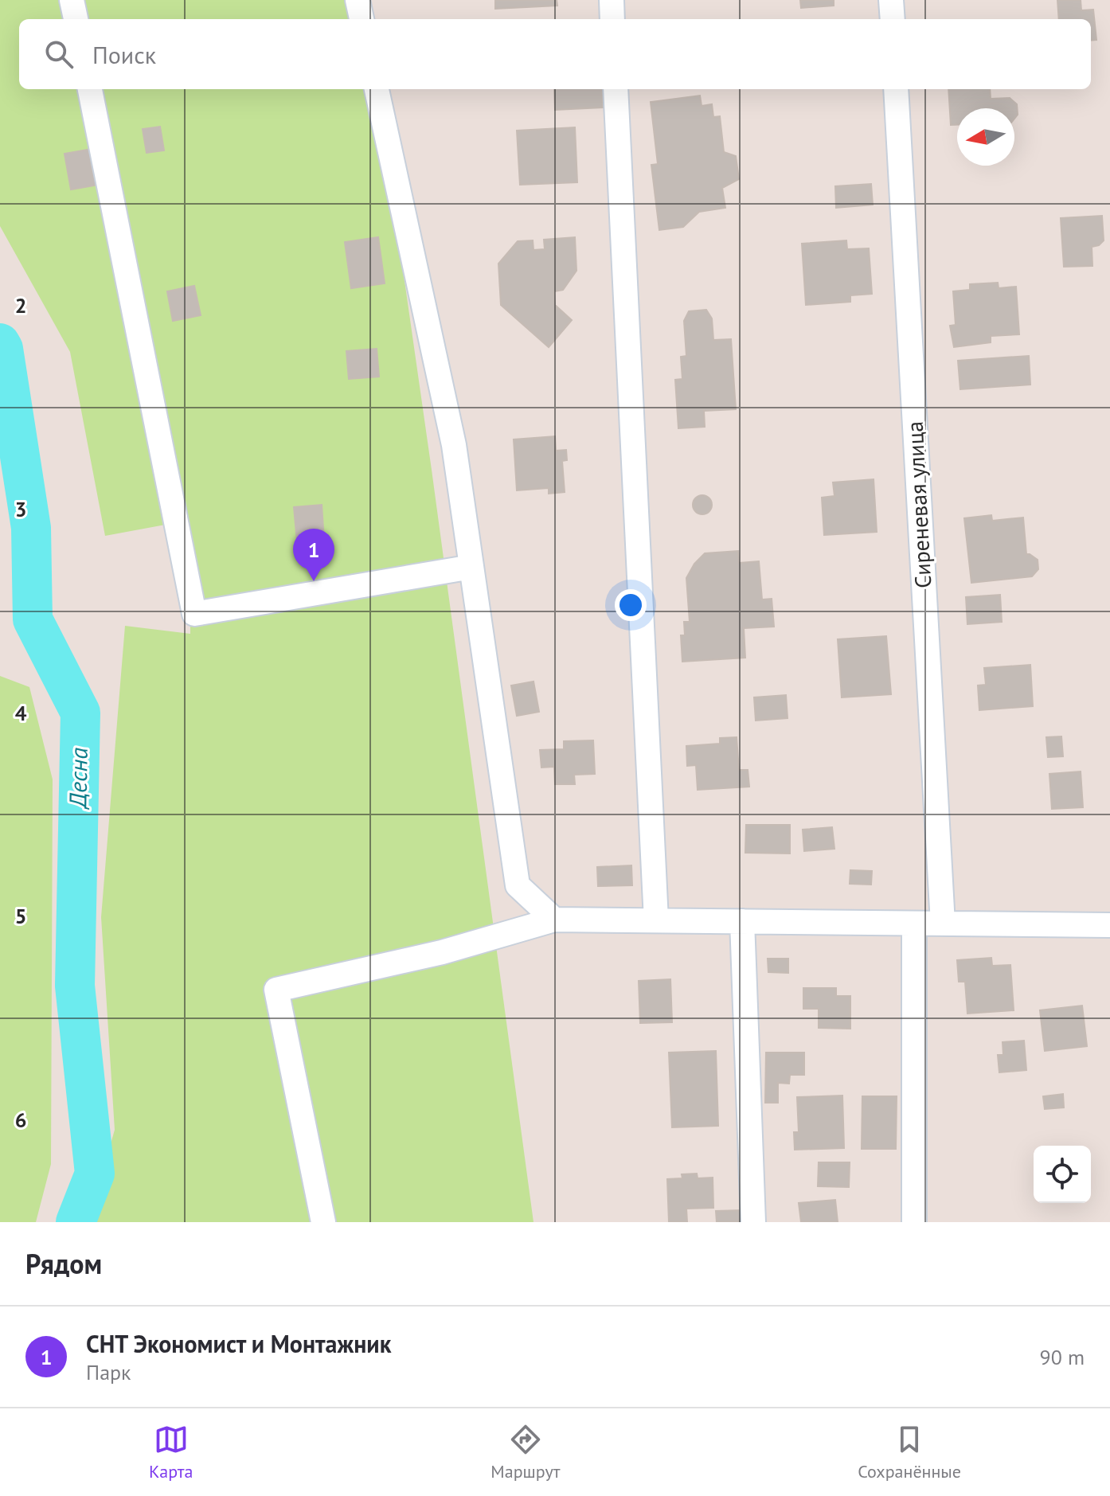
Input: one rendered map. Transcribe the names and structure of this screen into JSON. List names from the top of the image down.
{
  "streets": {
    "street": ["Сиреневая улица"]
  },
  "water": ["Десна"],
  "north": "left",
  "page": {
    "search": "Поиск",
    "pins": "1",
    "heading": "Рядом",
    "list": [
      {
        "mark": "1",
        "name": "СНТ Экономист и Монтажник",
        "note": "Парк",
        "value": "90 m"
      }
    ],
    "nav": ["Карта", "Маршрут", "Сохранённые"]
  },
  "grid": {
    "rows": [
      "2",
      "3",
      "4",
      "5",
      "6"
    ]
  }
}
